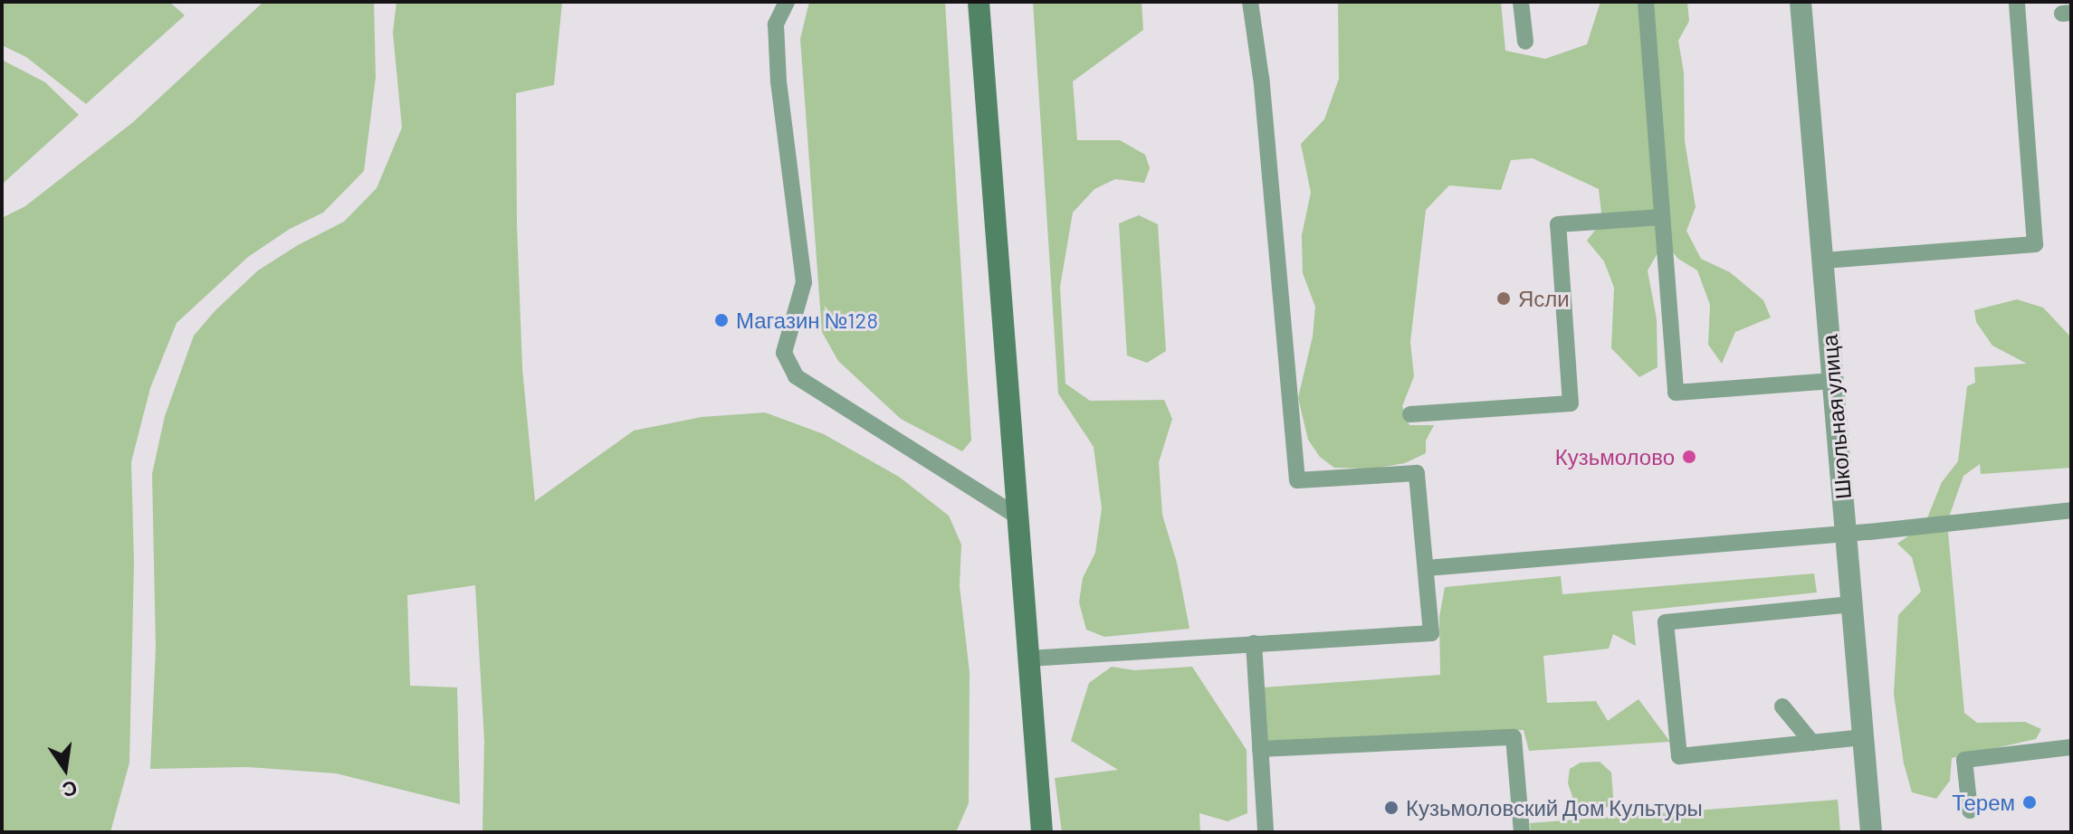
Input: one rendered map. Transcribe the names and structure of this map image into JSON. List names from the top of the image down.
{
  "streets": {
    "street": ["Школьная улица"]
  },
  "places": [
    "Ясли",
    "Магазин №128",
    "Кузьмолово",
    "Терем",
    "Кузьмоловский Дом Культуры"
  ],
  "north": "bottom"
}
